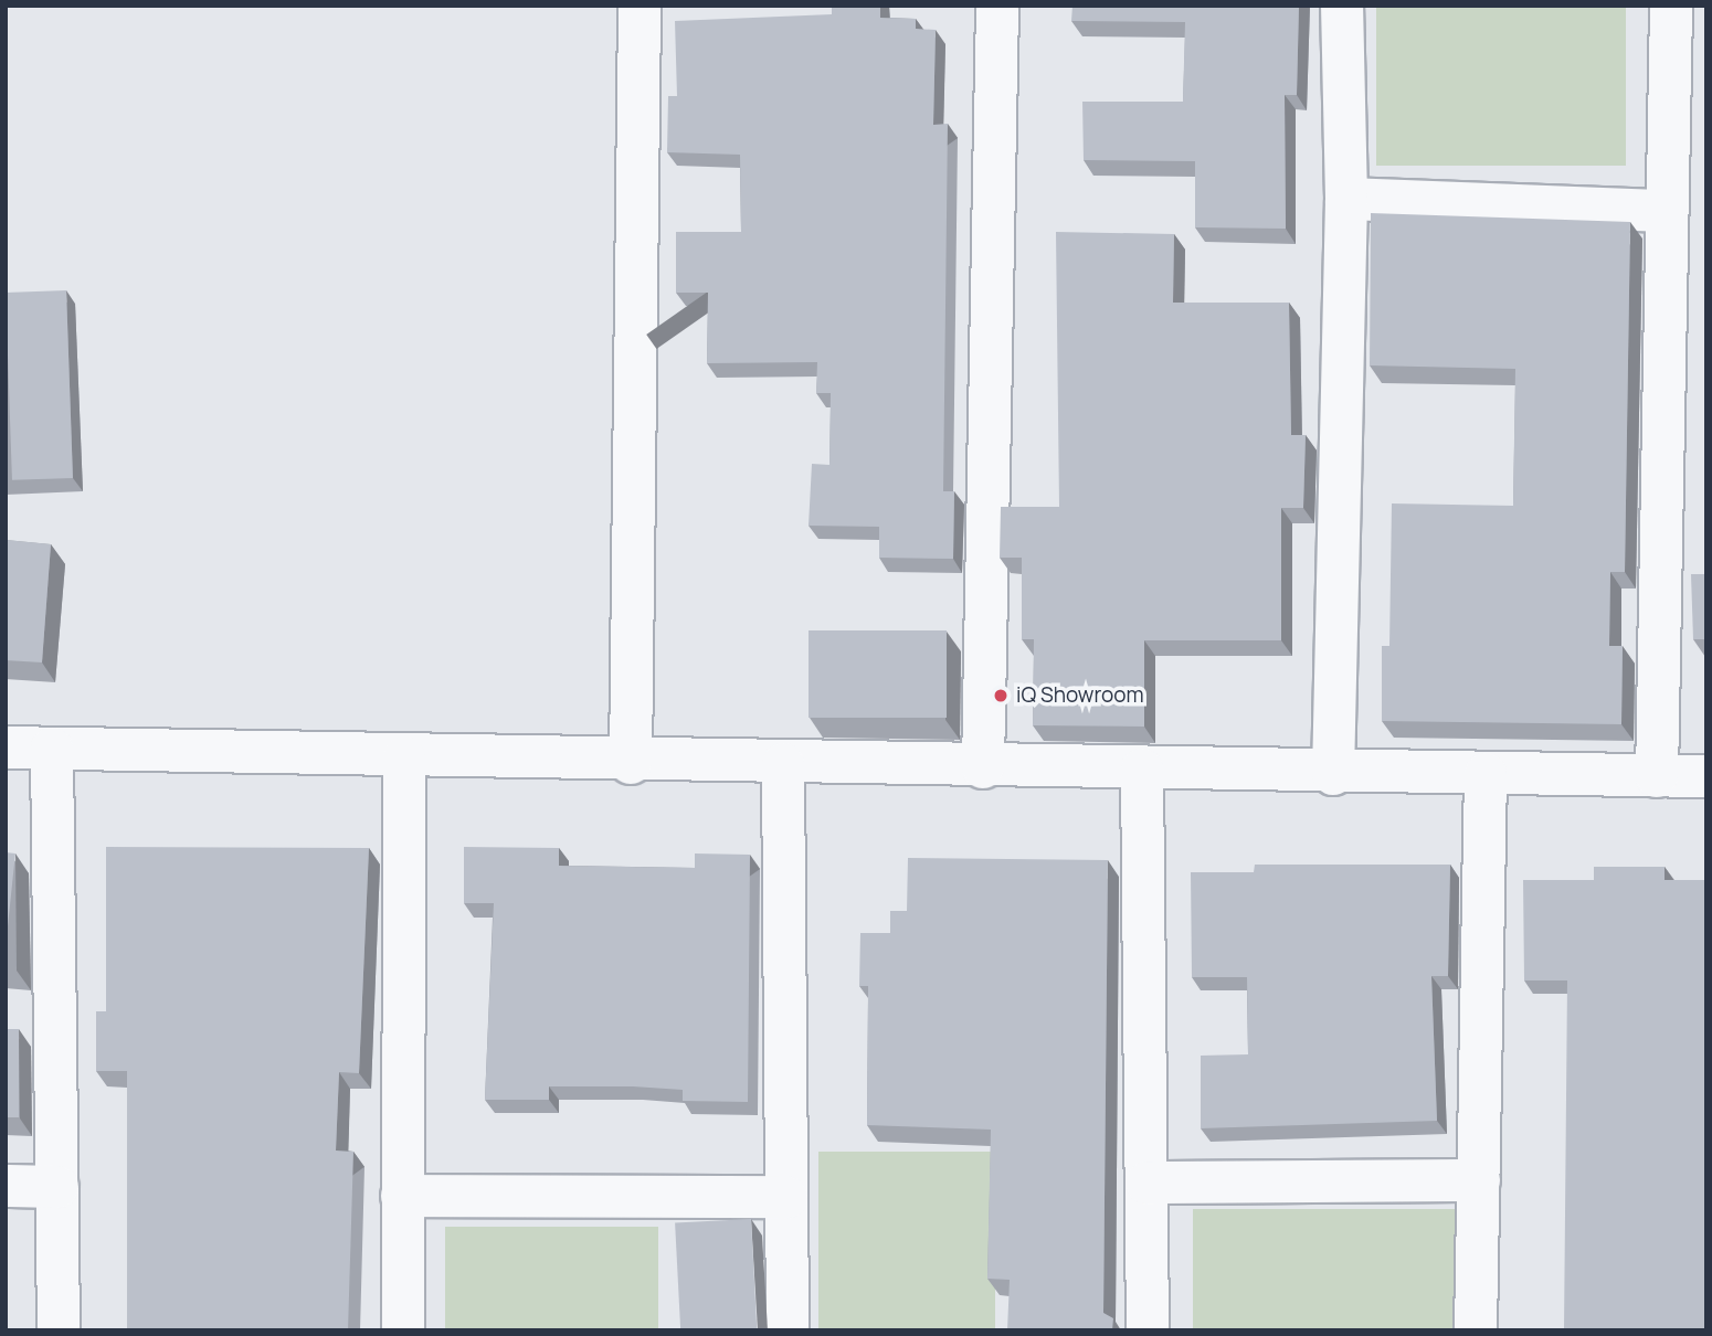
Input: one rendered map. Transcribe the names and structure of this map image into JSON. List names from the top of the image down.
{
  "places": ["iQ Showroom"]
}
